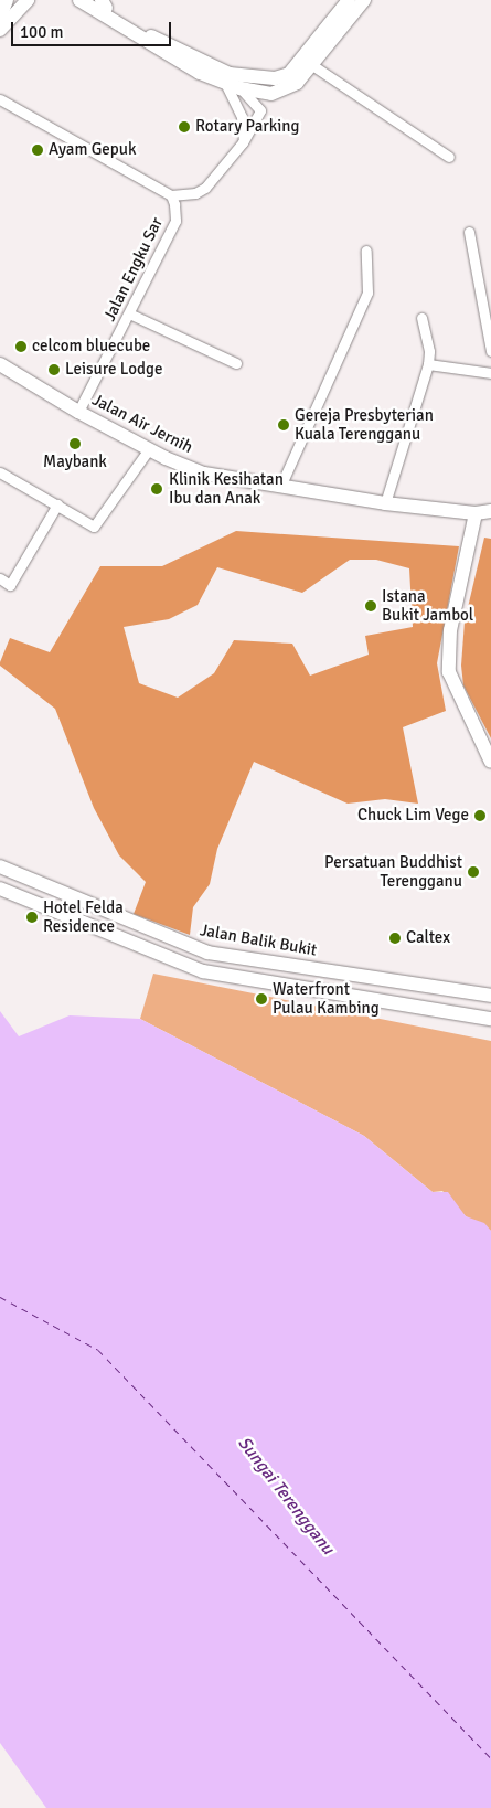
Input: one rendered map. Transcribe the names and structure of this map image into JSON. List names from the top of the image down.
{
  "streets": {
    "main road": ["Jalan Air Jernih", "Jalan Balik Bukit"],
    "street": ["Jalan Engku Sar"]
  },
  "crossings": [
    ["Jalan Engku Sar", "Jalan Air Jernih"]
  ],
  "water": ["Sungai Terengganu"],
  "places": [
    "Rotary Parking",
    "Ayam Gepuk",
    "celcom bluecube",
    "Leisure Lodge",
    "Gereja Presbyterian Kuala Terengganu",
    "Maybank",
    "Klinik Kesihatan Ibu dan Anak",
    "Istana Bukit Jambol",
    "Chuck Lim Vege",
    "Persatuan Buddhist Terengganu",
    "Hotel Felda Residence",
    "Caltex",
    "Waterfront Pulau Kambing"
  ],
  "scale_bar": "100 m"
}
